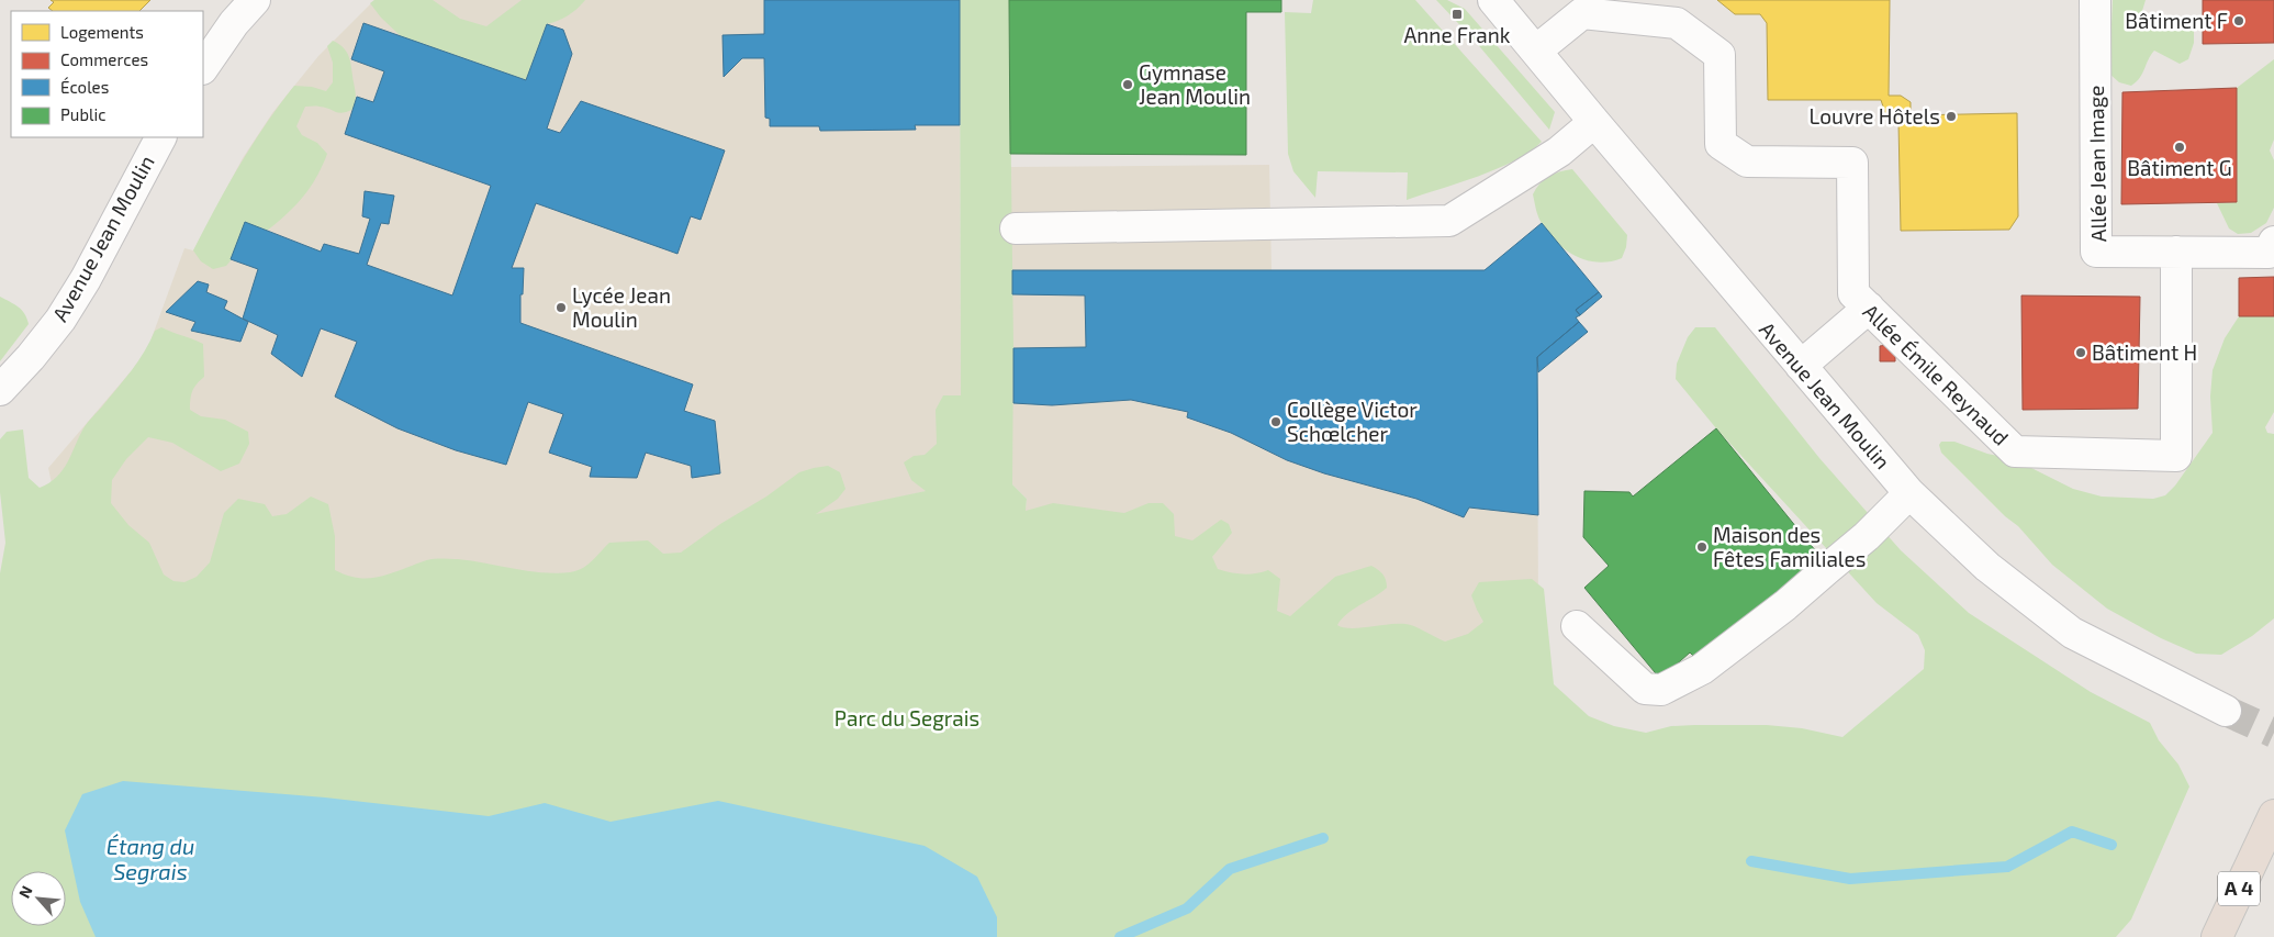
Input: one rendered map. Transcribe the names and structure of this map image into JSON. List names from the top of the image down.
{
  "streets": {
    "highway": ["A 4"],
    "street": ["Allée Jean Image", "Avenue Jean Moulin", "Allée Émile Reynaud"]
  },
  "crossings": [
    ["Allée Jean Image", "Allée Émile Reynaud"],
    ["Avenue Jean Moulin", "Allée Émile Reynaud"]
  ],
  "water": ["Étang du Segrais"],
  "parks": ["Parc du Segrais"],
  "places": {
    "transit": ["Anne Frank"],
    "other": [
      "Bâtiment F",
      "Gymnase Jean Moulin",
      "Louvre Hôtels",
      "Bâtiment G",
      "Lycée Jean Moulin",
      "Bâtiment H",
      "Collège Victor Schœlcher",
      "Maison des Fêtes Familiales"
    ]
  },
  "legend": [
    "Logements",
    "Commerces",
    "Écoles",
    "Public"
  ],
  "north": "top left"
}
